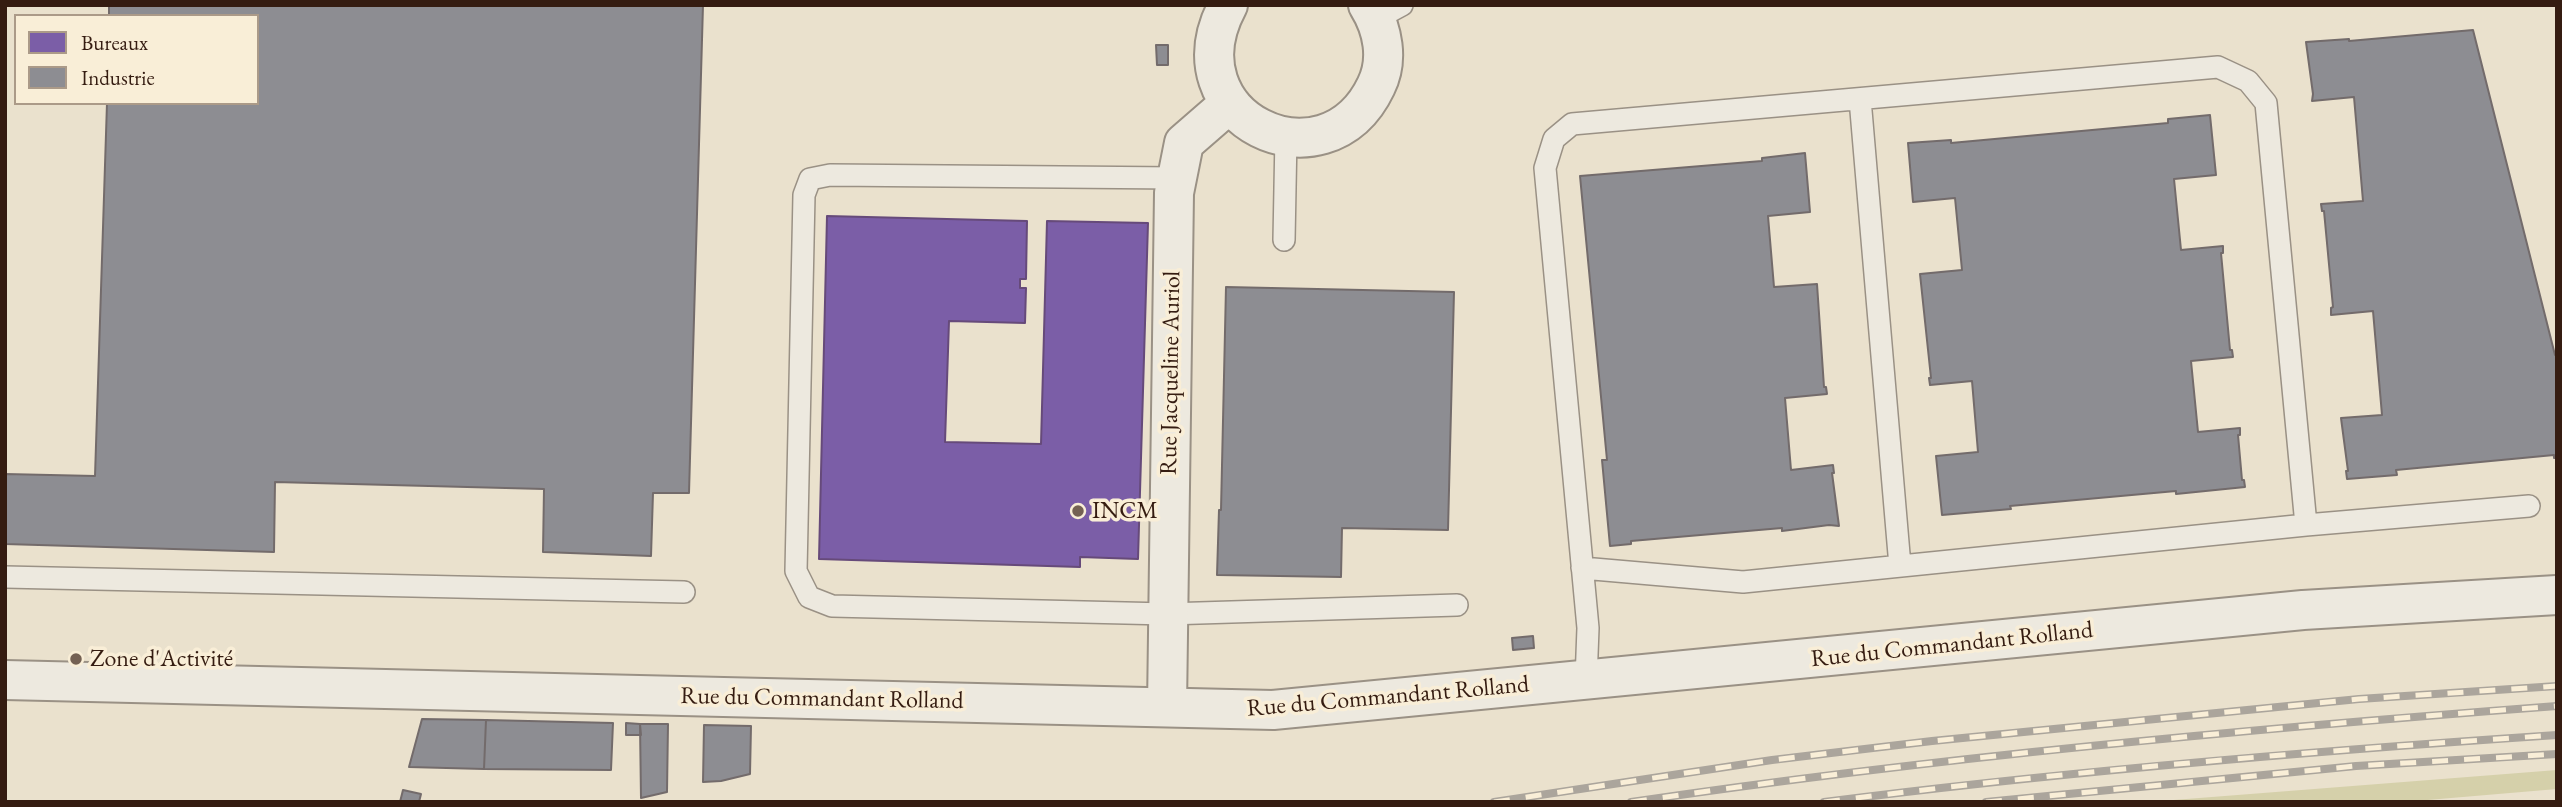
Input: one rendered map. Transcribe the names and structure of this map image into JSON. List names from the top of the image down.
{
  "streets": {
    "street": ["Rue Jacqueline Auriol", "Rue du Commandant Rolland"]
  },
  "crossings": [
    ["Rue Jacqueline Auriol", "Rue du Commandant Rolland"]
  ],
  "places": ["INCM", "Zone d'Activité"],
  "legend": ["Bureaux", "Industrie"]
}
